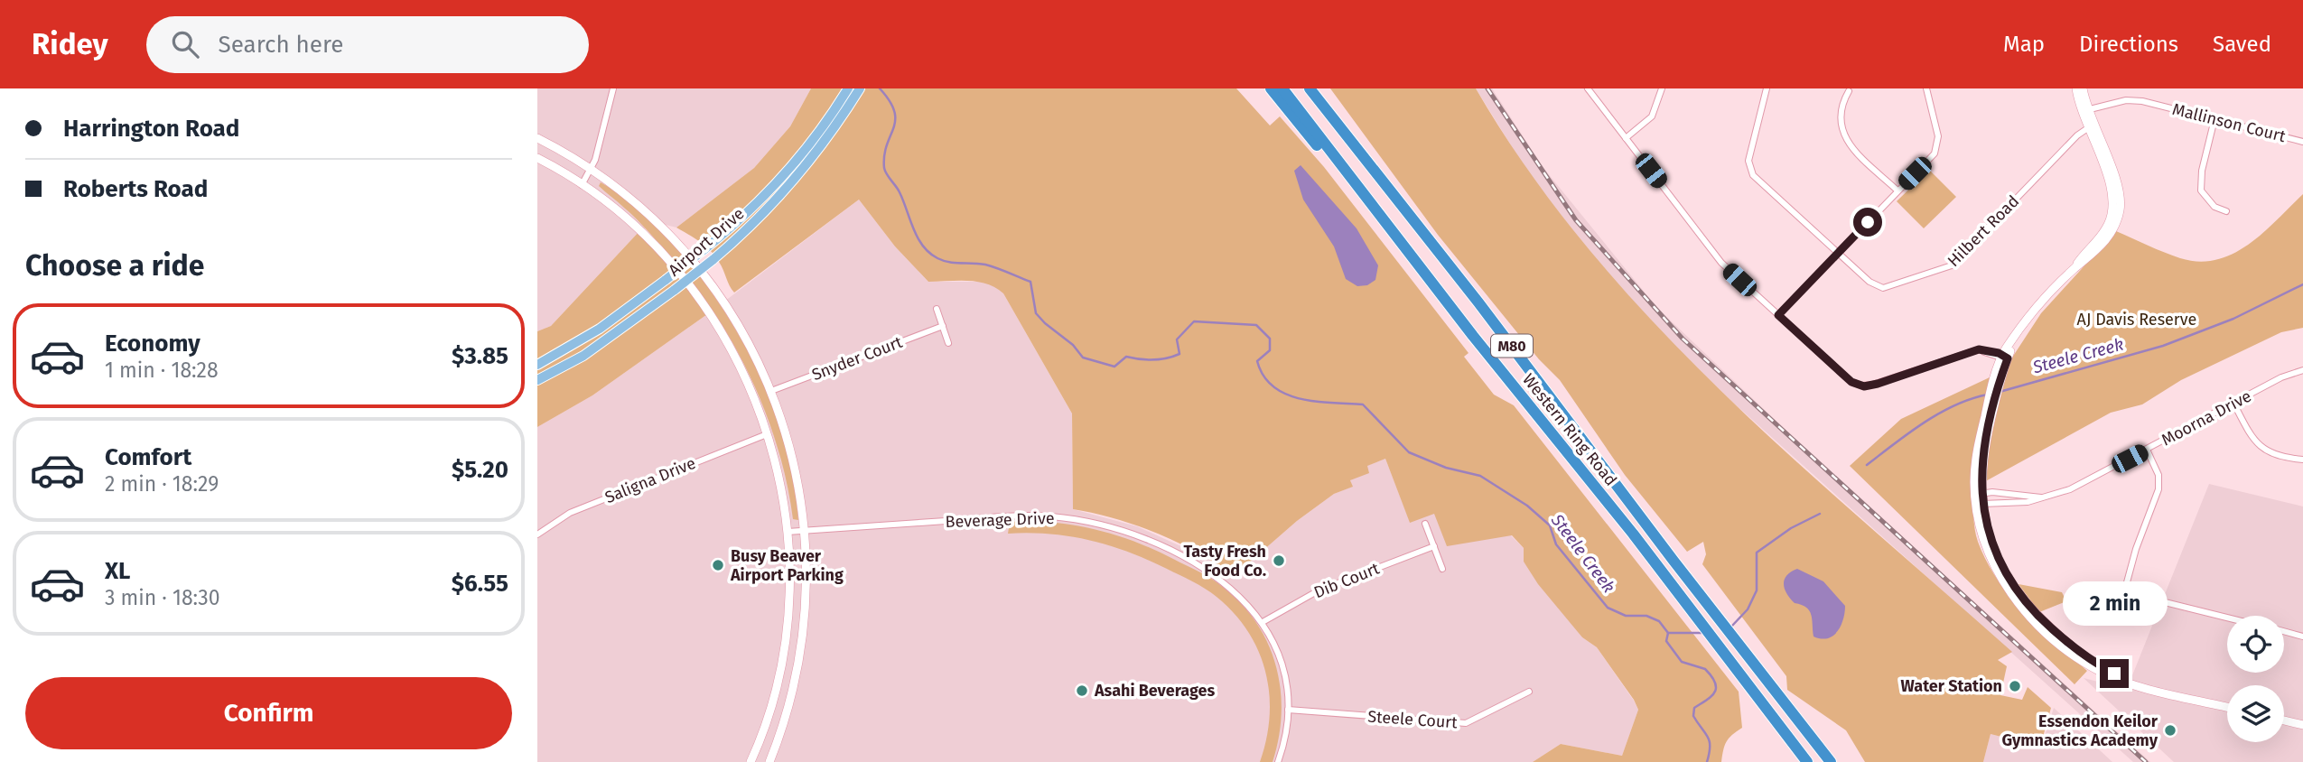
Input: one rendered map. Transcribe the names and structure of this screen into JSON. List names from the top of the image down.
{
  "streets": {
    "highway": ["M80", "Western Ring Road"],
    "main road": ["Airport Drive"],
    "street": [
      "Mallinson Court",
      "Hilbert Road",
      "Snyder Court",
      "Moorna Drive",
      "Saligna Drive",
      "Beverage Drive",
      "Dib Court",
      "Steele Court"
    ]
  },
  "crossings": [
    ["Beverage Drive", "Dib Court"],
    ["Beverage Drive", "Steele Court"]
  ],
  "water": ["Steele Creek"],
  "parks": ["AJ Davis Reserve"],
  "places": [
    "Tasty Fresh Food Co.",
    "Busy Beaver Airport Parking",
    "Water Station",
    "Asahi Beverages",
    "Essendon Keilor Gymnastics Academy"
  ],
  "page": {
    "header": "Ridey",
    "search": "Search here",
    "nav": ["Map", "Directions", "Saved"],
    "banner": ["Harrington Road", "Roberts Road"],
    "heading": "Choose a ride",
    "list": [
      {
        "name": "Economy",
        "note": "1 min · 18:28",
        "value": "$3.85"
      },
      {
        "name": "Comfort",
        "note": "2 min · 18:29",
        "value": "$5.20"
      },
      {
        "name": "XL",
        "note": "3 min · 18:30",
        "value": "$6.55"
      }
    ],
    "bubble": "2 min",
    "buttons": "Confirm"
  }
}
